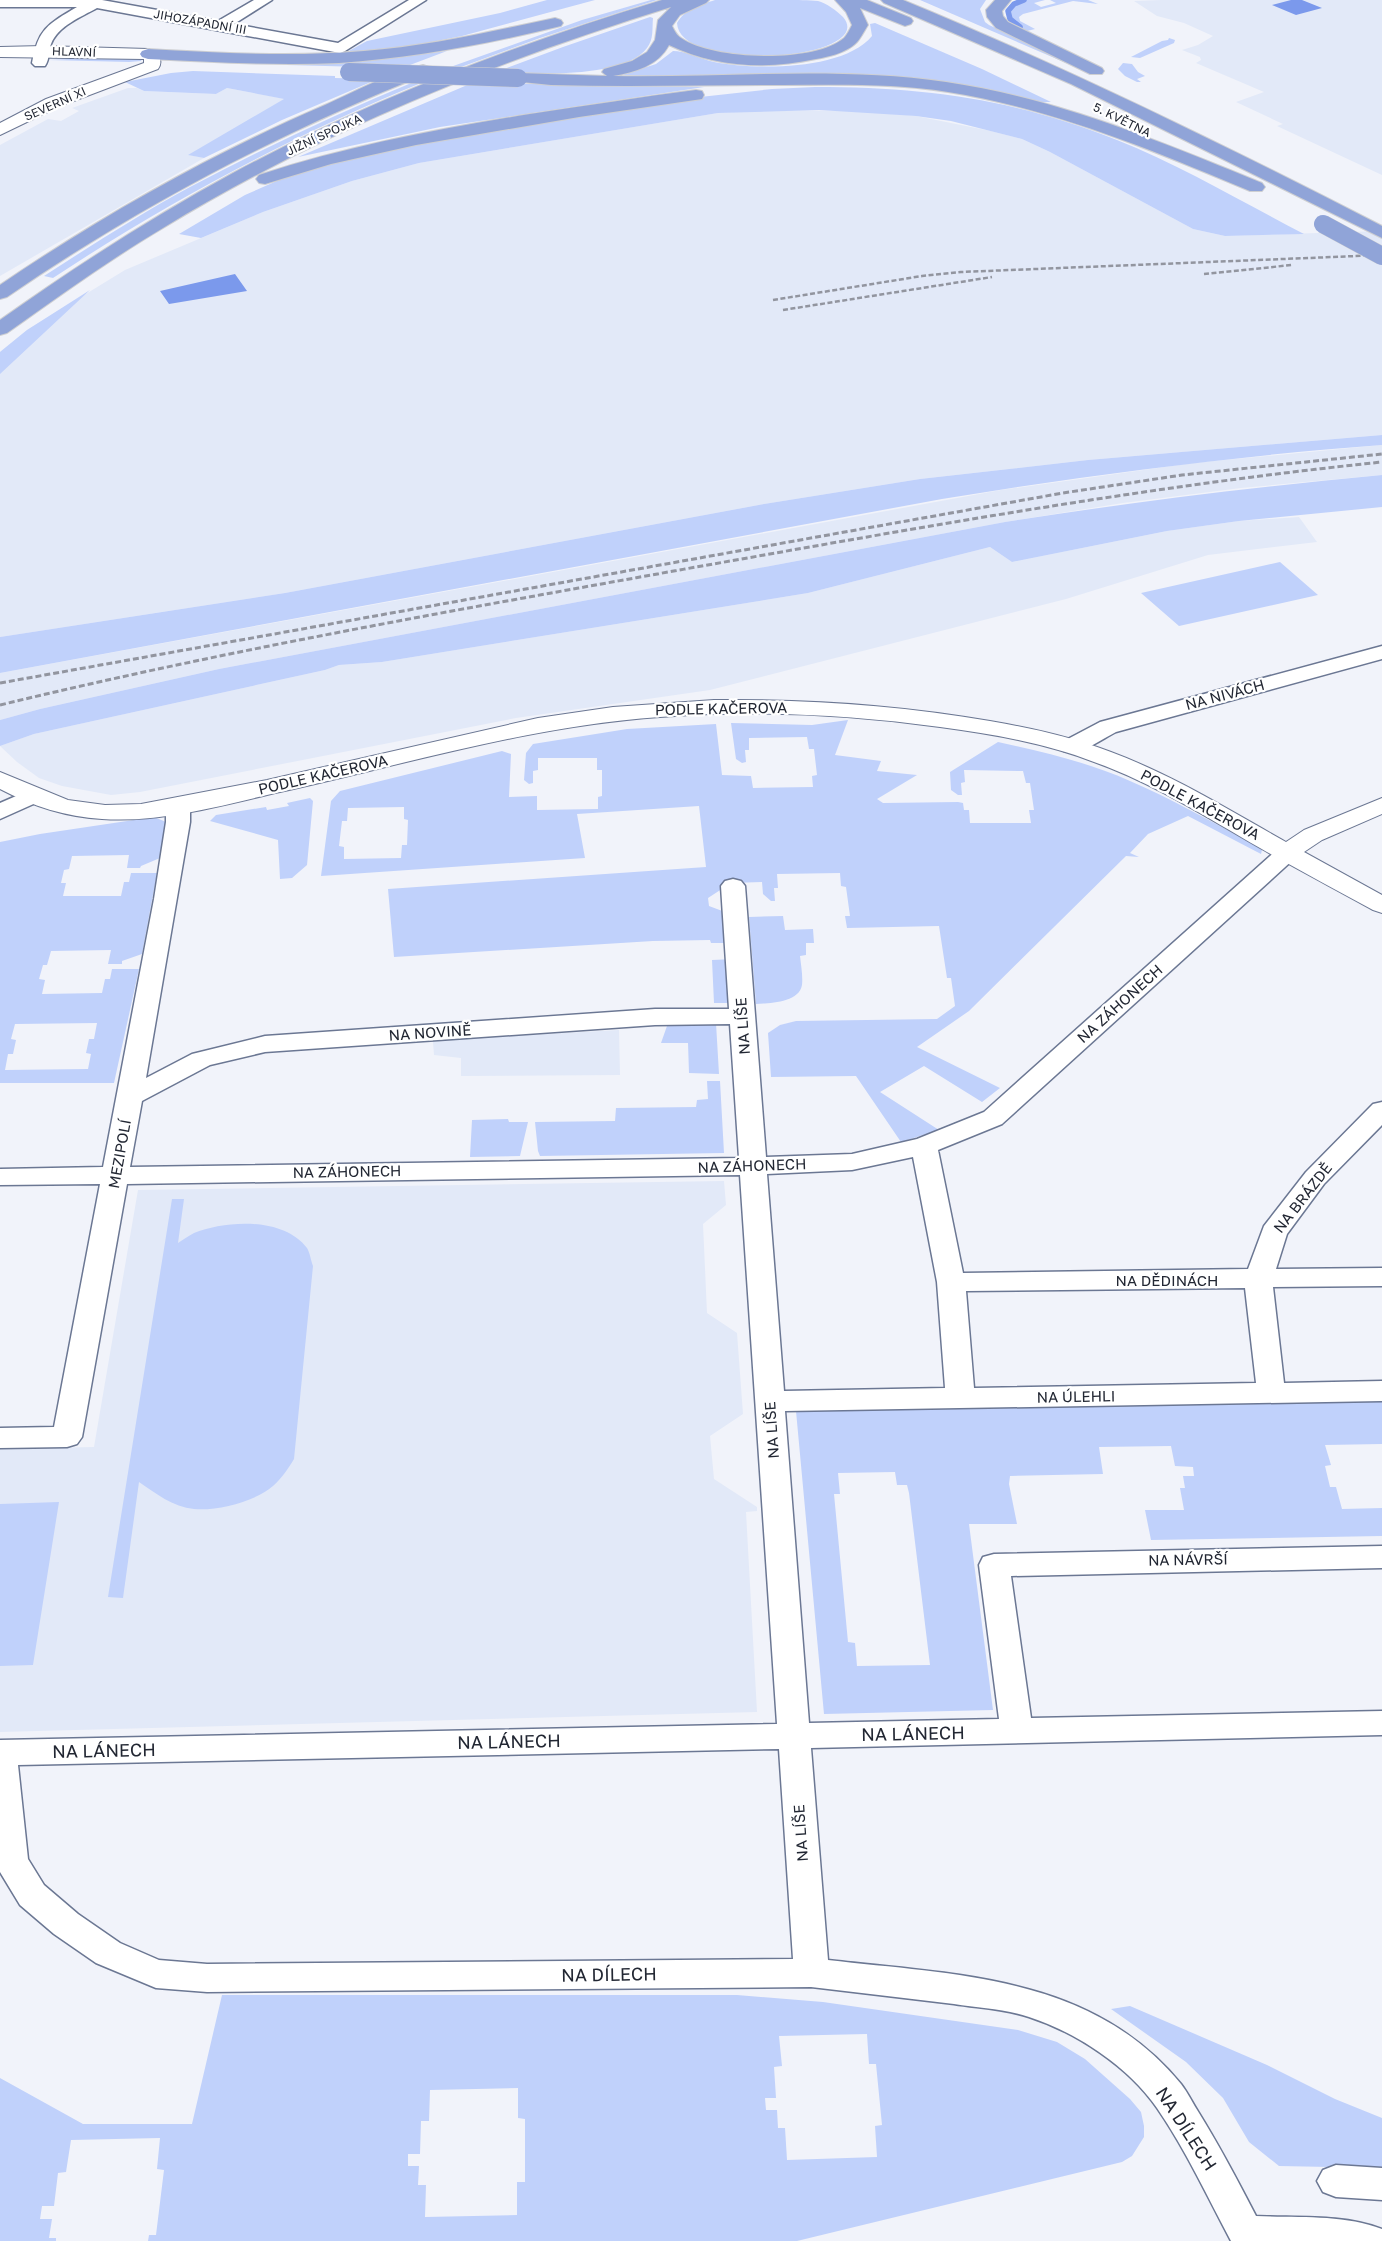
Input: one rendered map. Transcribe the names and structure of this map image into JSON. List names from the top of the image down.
{
  "streets": {
    "highway": ["5. KVĚTNA", "JIŽNÍ SPOJKA"],
    "street": [
      "JIHOZÁPADNÍ III",
      "HLAVNÍ",
      "SEVERNÍ XI",
      "NA NIVÁCH",
      "PODLE KAČEROVA",
      "NA ZÁHONECH",
      "NA LÍŠE",
      "NA NOVINĚ",
      "MEZIPOLÍ",
      "NA BRÁZDĚ",
      "NA DĚDINÁCH",
      "NA ÚLEHLI",
      "NA NÁVRŠÍ",
      "NA LÁNECH",
      "NA DÍLECH"
    ]
  },
  "crossings": [
    ["HLAVNÍ", "SEVERNÍ XI"],
    ["NA NIVÁCH", "PODLE KAČEROVA"],
    ["PODLE KAČEROVA", "NA ZÁHONECH"],
    ["PODLE KAČEROVA", "MEZIPOLÍ"],
    ["NA ZÁHONECH", "NA LÍŠE"],
    ["NA ZÁHONECH", "MEZIPOLÍ"],
    ["NA LÍŠE", "NA NOVINĚ"],
    ["NA LÍŠE", "NA ÚLEHLI"],
    ["NA LÍŠE", "NA LÁNECH"],
    ["NA LÍŠE", "NA DÍLECH"],
    ["NA NOVINĚ", "MEZIPOLÍ"],
    ["NA BRÁZDĚ", "NA DĚDINÁCH"],
    ["NA BRÁZDĚ", "NA ÚLEHLI"],
    ["NA NÁVRŠÍ", "NA LÁNECH"],
    ["NA LÁNECH", "NA DÍLECH"]
  ]
}
